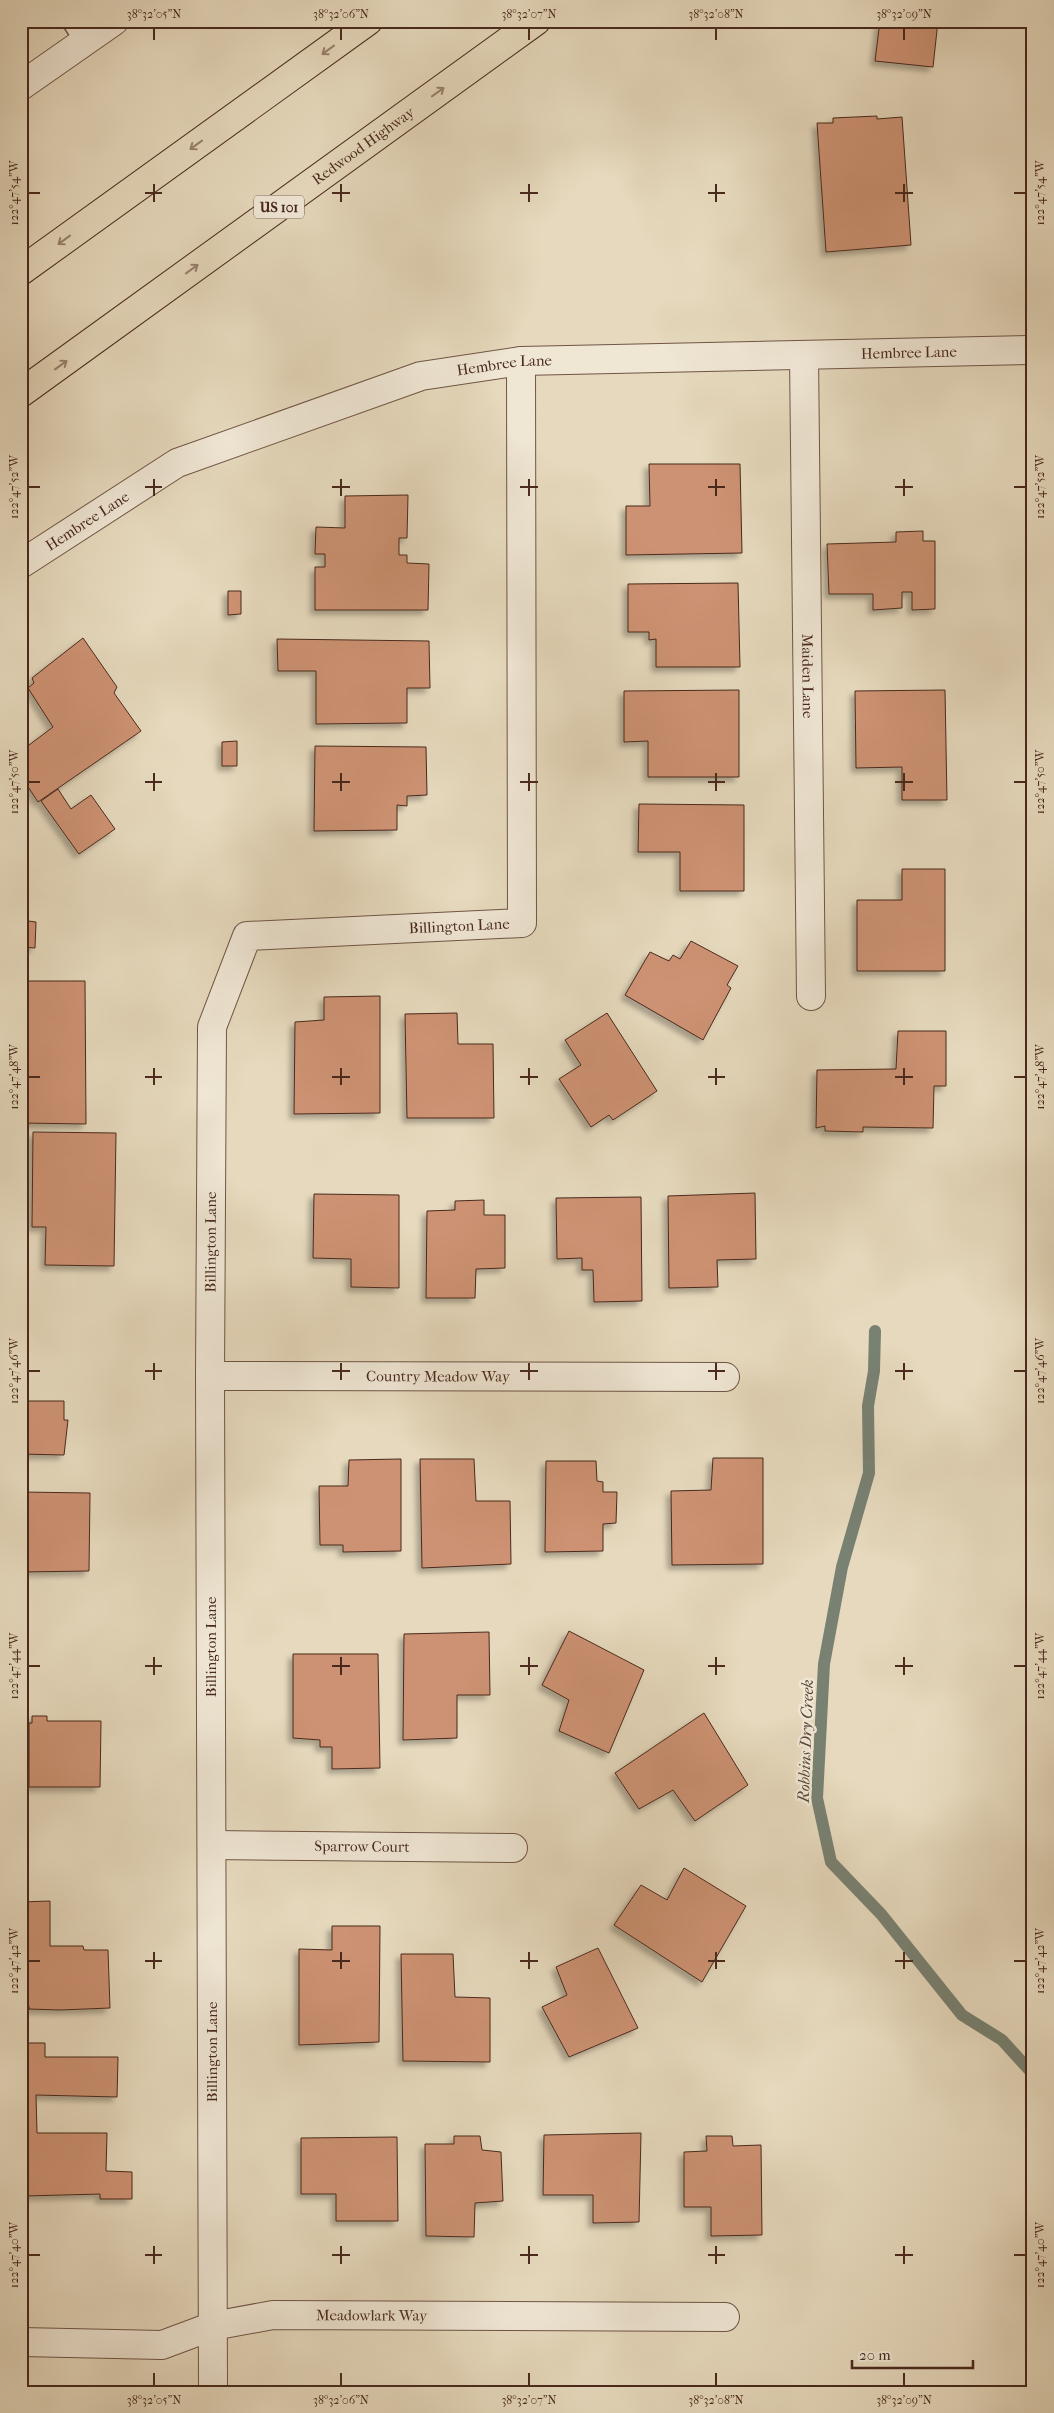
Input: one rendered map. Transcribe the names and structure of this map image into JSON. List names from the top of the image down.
{
  "streets": {
    "highway": ["Redwood Highway", "US 101"],
    "street": [
      "Hembree Lane",
      "Maiden Lane",
      "Billington Lane",
      "Country Meadow Way",
      "Sparrow Court",
      "Meadowlark Way"
    ]
  },
  "crossings": [
    ["Hembree Lane", "Maiden Lane"],
    ["Hembree Lane", "Billington Lane"],
    ["Billington Lane", "Country Meadow Way"],
    ["Billington Lane", "Sparrow Court"],
    ["Billington Lane", "Meadowlark Way"]
  ],
  "water": ["Robbins Dry Creek"],
  "scale_bar": "20 m",
  "coordinates": [
    "38°32'05\"N",
    "38°32'06\"N",
    "38°32'07\"N",
    "38°32'08\"N",
    "38°32'09\"N",
    "122°47'54\"W",
    "122°47'52\"W",
    "122°47'50\"W",
    "122°47'48\"W",
    "122°47'46\"W",
    "122°47'44\"W",
    "122°47'42\"W",
    "122°47'40\"W"
  ]
}
